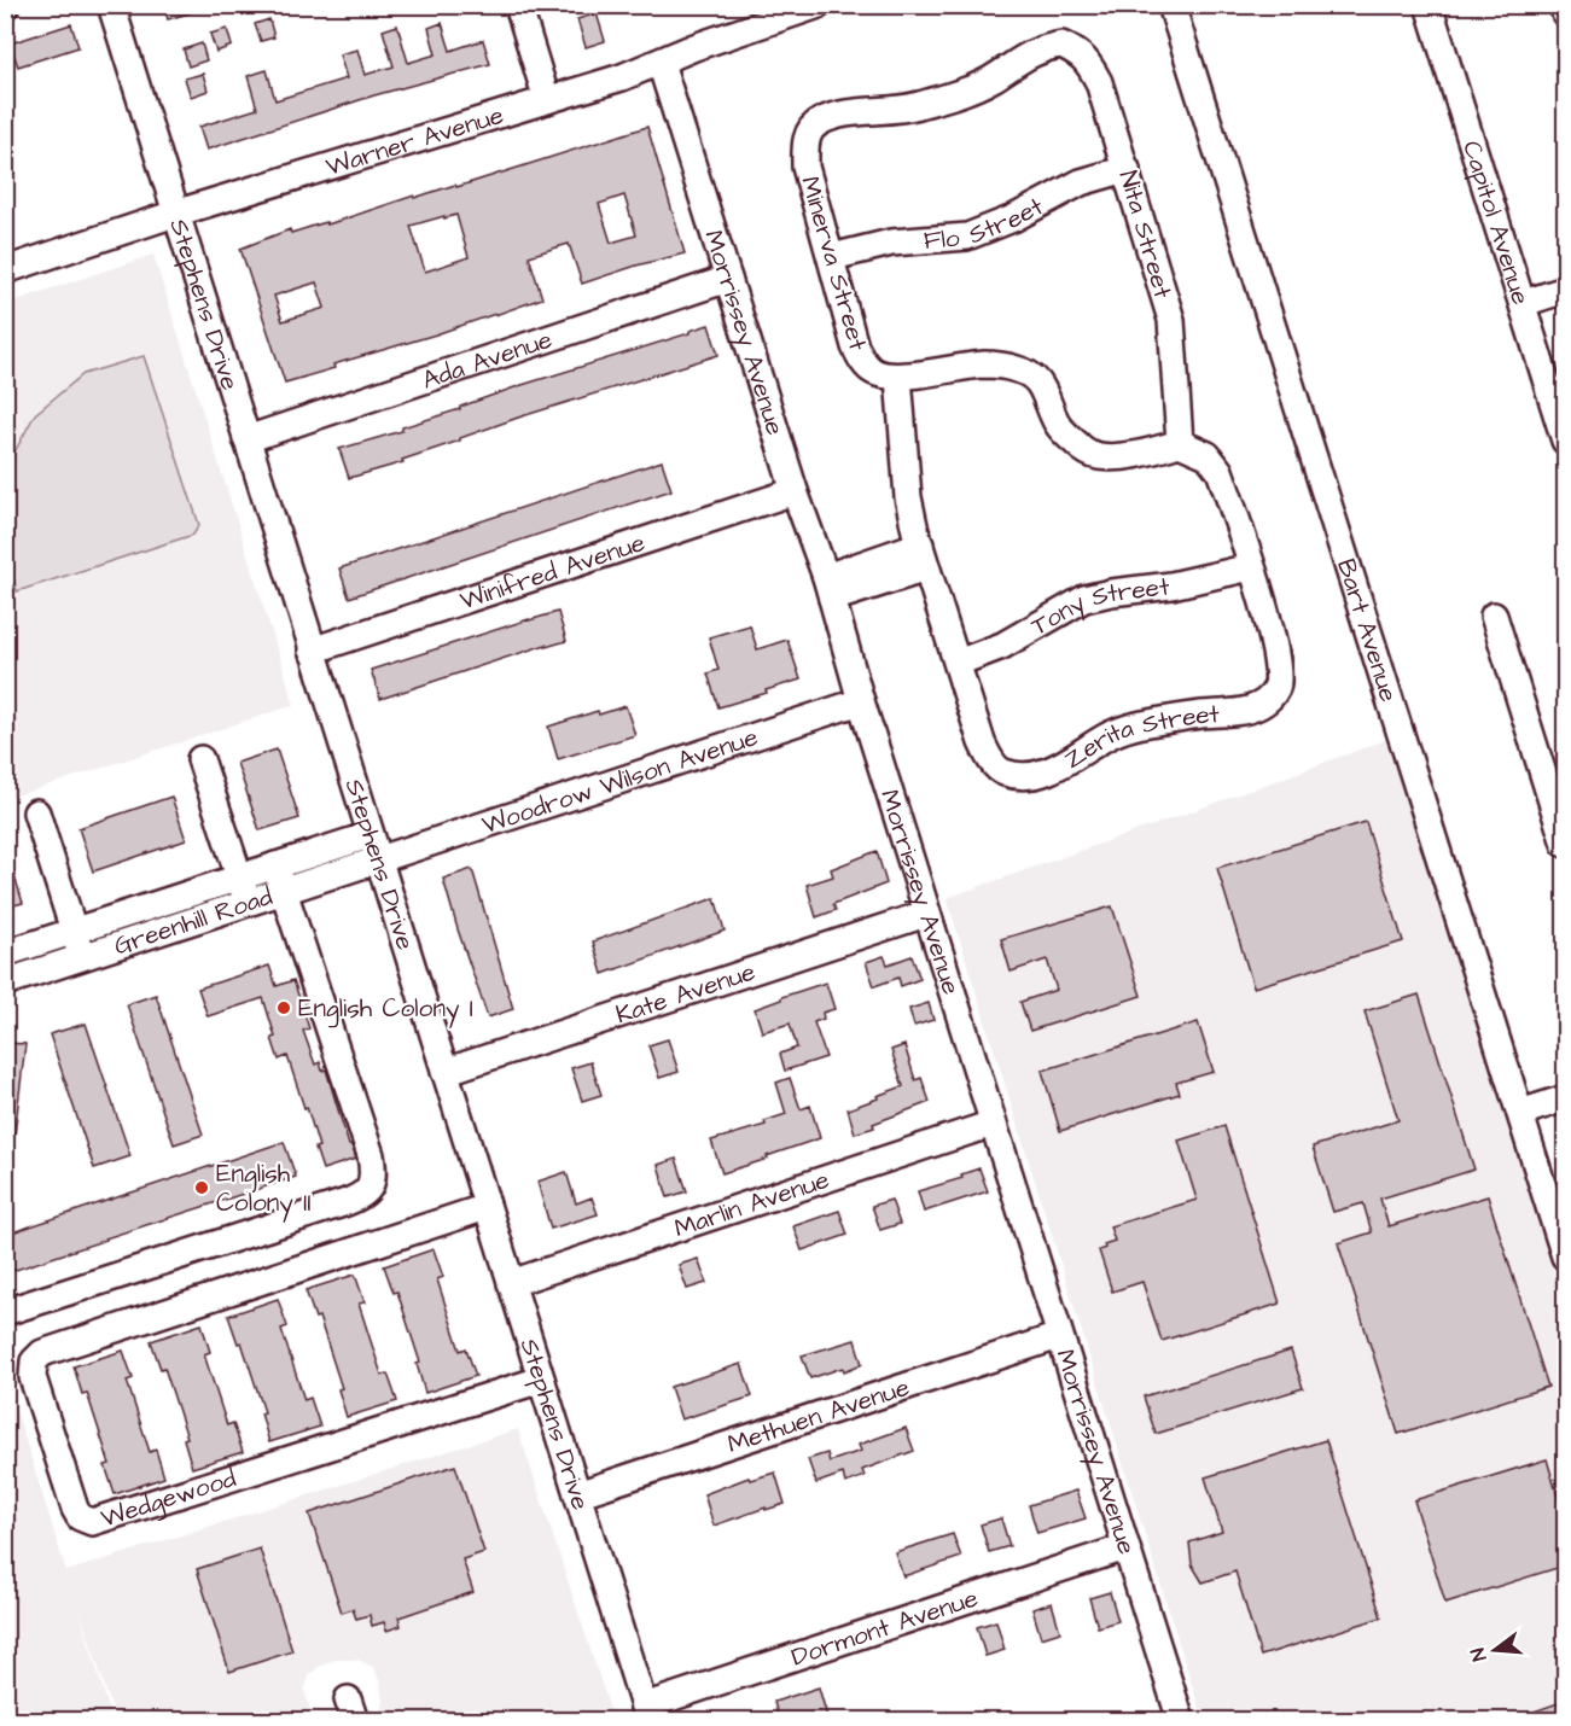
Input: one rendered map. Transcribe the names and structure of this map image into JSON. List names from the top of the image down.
{
  "streets": {
    "street": [
      "Warner Avenue",
      "Flo Street",
      "Capitol Avenue",
      "Nita Street",
      "Minerva Street",
      "Stephens Drive",
      "Morrissey Avenue",
      "Ada Avenue",
      "Winifred Avenue",
      "Tony Street",
      "Bart Avenue",
      "Zerita Street",
      "Woodrow Wilson Avenue",
      "Greenhill Road",
      "Kate Avenue",
      "Marlin Avenue",
      "Methuen Avenue",
      "Wedgewood",
      "Dormont Avenue"
    ]
  },
  "crossings": [
    ["Warner Avenue", "Stephens Drive"],
    ["Warner Avenue", "Morrissey Avenue"],
    ["Flo Street", "Nita Street"],
    ["Flo Street", "Minerva Street"],
    ["Nita Street", "Minerva Street"],
    ["Stephens Drive", "Ada Avenue"],
    ["Stephens Drive", "Winifred Avenue"],
    ["Stephens Drive", "Woodrow Wilson Avenue"],
    ["Stephens Drive", "Greenhill Road"],
    ["Stephens Drive", "Kate Avenue"],
    ["Stephens Drive", "Marlin Avenue"],
    ["Stephens Drive", "Methuen Avenue"],
    ["Stephens Drive", "Wedgewood"],
    ["Stephens Drive", "Dormont Avenue"],
    ["Morrissey Avenue", "Ada Avenue"],
    ["Morrissey Avenue", "Winifred Avenue"],
    ["Morrissey Avenue", "Woodrow Wilson Avenue"],
    ["Morrissey Avenue", "Kate Avenue"],
    ["Morrissey Avenue", "Marlin Avenue"],
    ["Morrissey Avenue", "Methuen Avenue"],
    ["Morrissey Avenue", "Dormont Avenue"],
    ["Tony Street", "Zerita Street"],
    ["Woodrow Wilson Avenue", "Greenhill Road"]
  ],
  "places": ["English Colony I", "English Colony II"],
  "north": "left"
}
